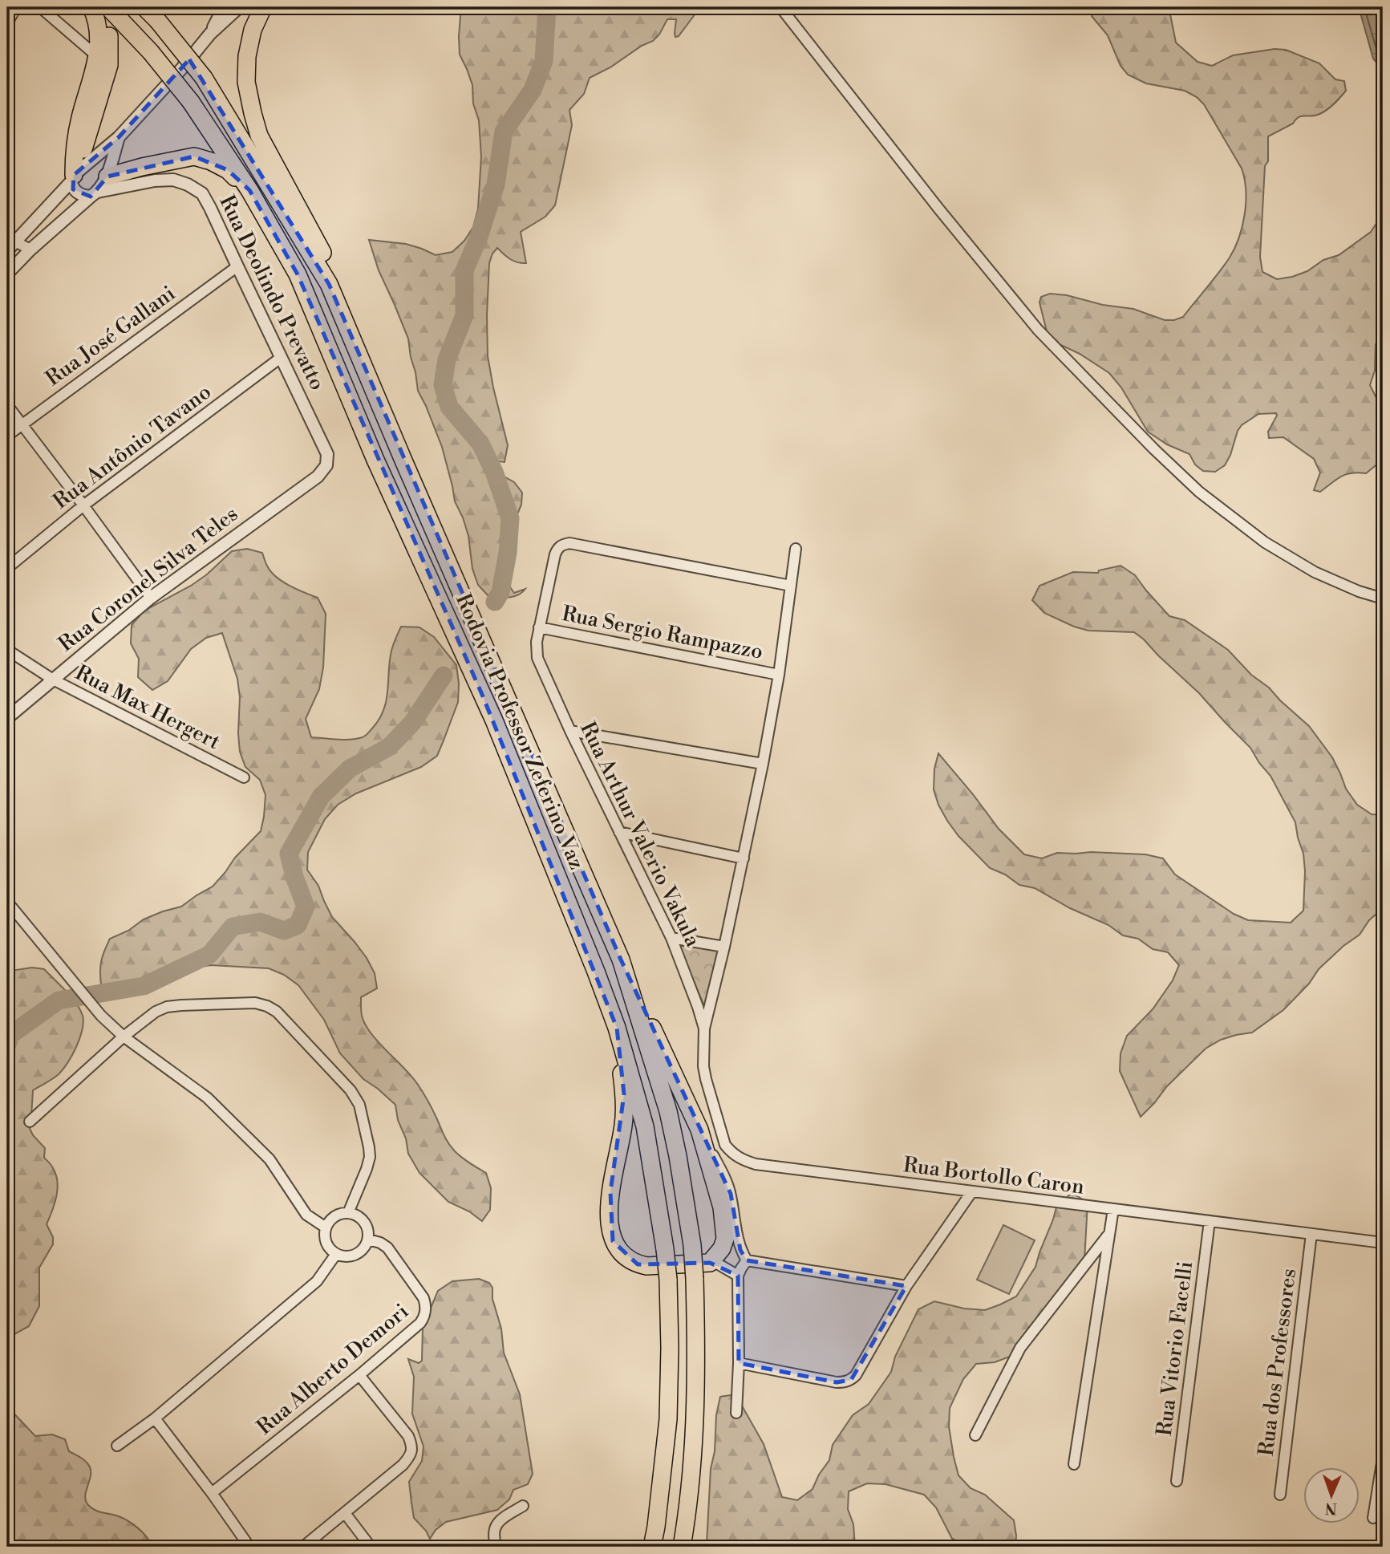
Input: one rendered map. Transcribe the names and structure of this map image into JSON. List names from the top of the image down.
{
  "streets": {
    "highway": ["Rodovia Professor Zeferino Vaz"],
    "street": [
      "Rua Deolindo Prevatto",
      "Rua José Gallani",
      "Rua Antônio Tavano",
      "Rua Coronel Silva Teles",
      "Rua Sergio Rampazzo",
      "Rua Max Hergert",
      "Rua Arthur Valerio Vakula",
      "Rua Bortollo Caron",
      "Rua Vitorio Facelli",
      "Rua dos Professores",
      "Rua Alberto Demori"
    ]
  },
  "crossings": [
    ["Rua Deolindo Prevatto", "Rua José Gallani"],
    ["Rua Deolindo Prevatto", "Rua Antônio Tavano"],
    ["Rua Deolindo Prevatto", "Rua Coronel Silva Teles"],
    ["Rua Coronel Silva Teles", "Rua Max Hergert"],
    ["Rua Sergio Rampazzo", "Rua Arthur Valerio Vakula"],
    ["Rua Arthur Valerio Vakula", "Rua Bortollo Caron"],
    ["Rua Bortollo Caron", "Rua Vitorio Facelli"],
    ["Rua Bortollo Caron", "Rua dos Professores"]
  ],
  "north": "bottom"
}
